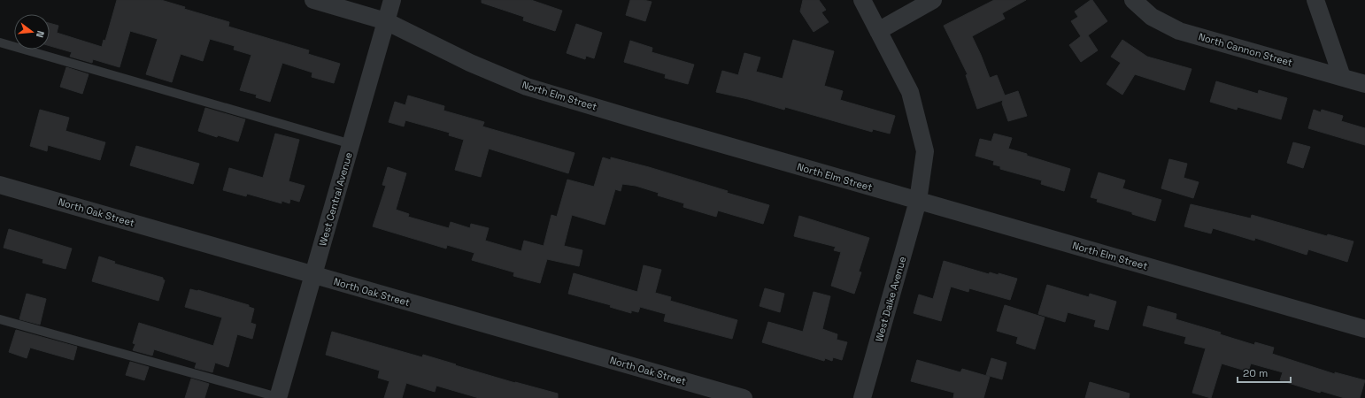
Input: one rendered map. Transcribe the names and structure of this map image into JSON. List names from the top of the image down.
{
  "streets": {
    "street": [
      "North Cannon Street",
      "North Elm Street",
      "West Central Avenue",
      "North Oak Street",
      "West Dalke Avenue"
    ]
  },
  "crossings": [
    ["North Elm Street", "West Central Avenue"],
    ["North Elm Street", "West Dalke Avenue"],
    ["West Central Avenue", "North Oak Street"]
  ],
  "scale_bar": "20 m",
  "north": "right"
}
